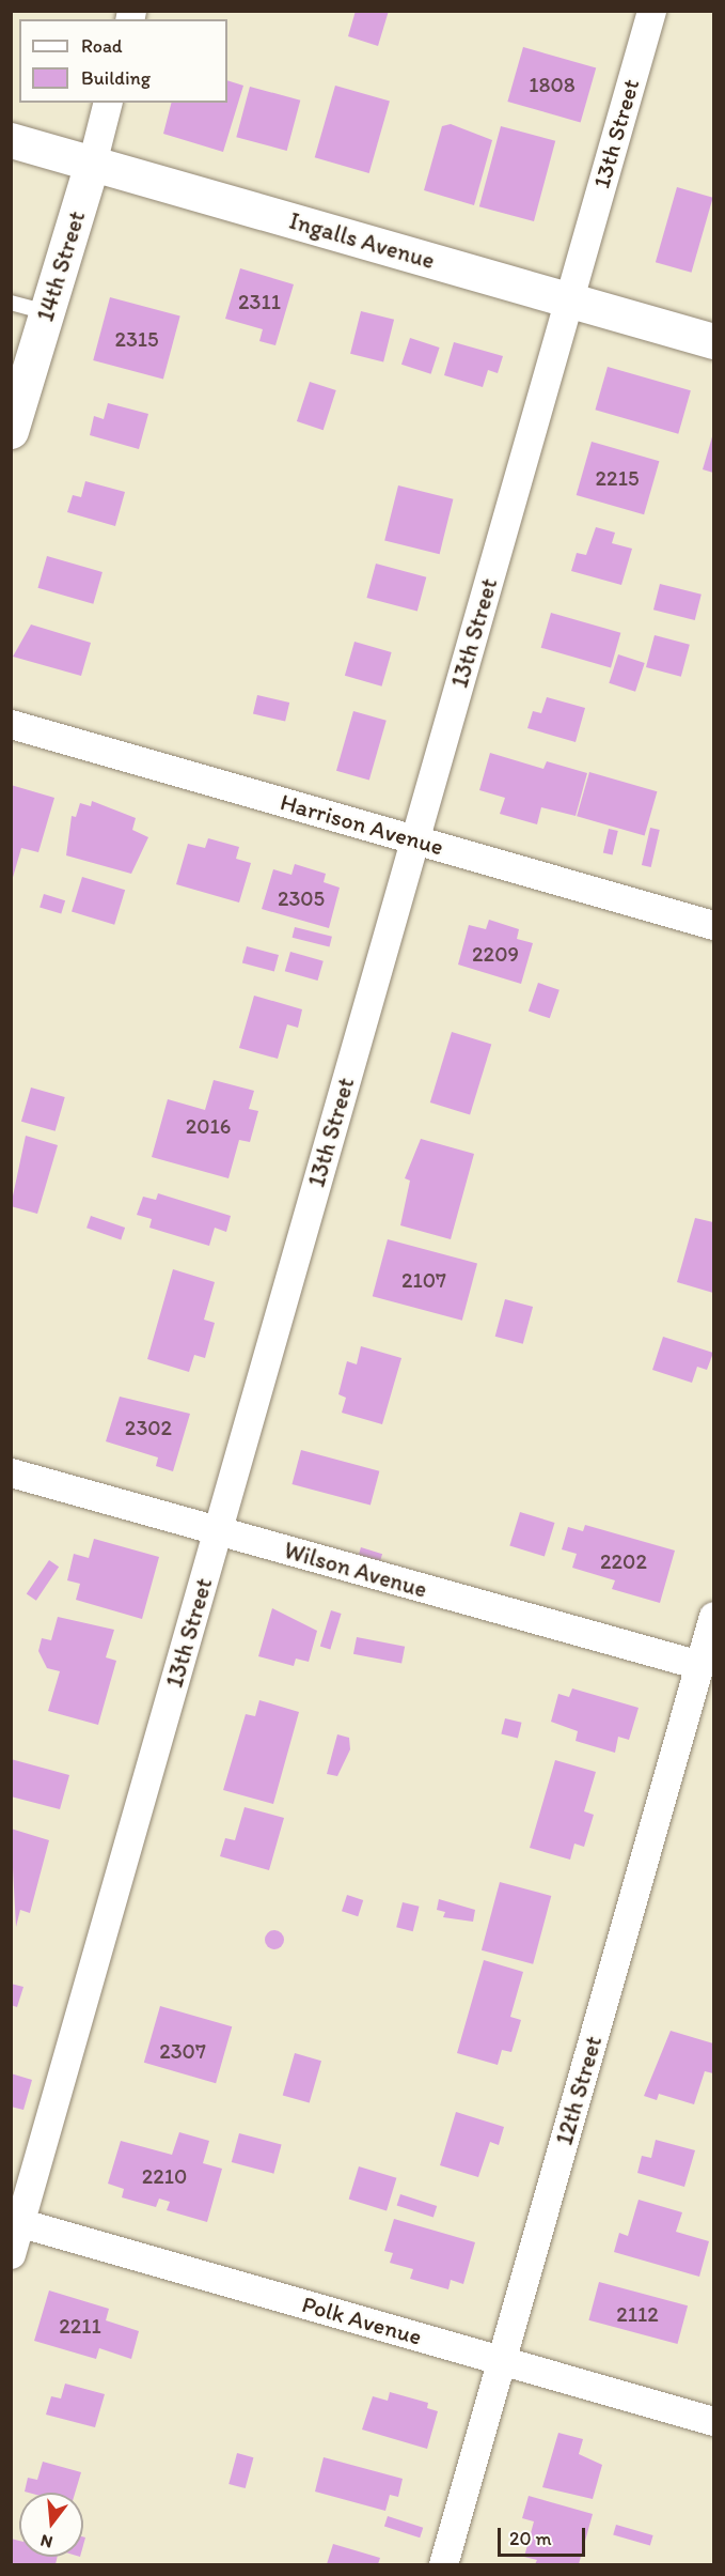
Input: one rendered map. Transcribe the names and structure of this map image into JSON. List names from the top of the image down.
{
  "streets": {
    "main road": ["Ingalls Avenue", "14th Street"],
    "street": [
      "13th Street",
      "Harrison Avenue",
      "Wilson Avenue",
      "12th Street",
      "Polk Avenue"
    ]
  },
  "crossings": [
    ["13th Street", "Ingalls Avenue"],
    ["13th Street", "Harrison Avenue"],
    ["13th Street", "Wilson Avenue"],
    ["13th Street", "Polk Avenue"],
    ["Ingalls Avenue", "14th Street"],
    ["Wilson Avenue", "12th Street"],
    ["12th Street", "Polk Avenue"]
  ],
  "house_numbers": [
    "1808",
    "2311",
    "2315",
    "2215",
    "2305",
    "2209",
    "2016",
    "2107",
    "2302",
    "2202",
    "2307",
    "2210",
    "2112",
    "2211"
  ],
  "legend": ["Road", "Building"],
  "scale_bar": "20 m",
  "north": "bottom"
}
